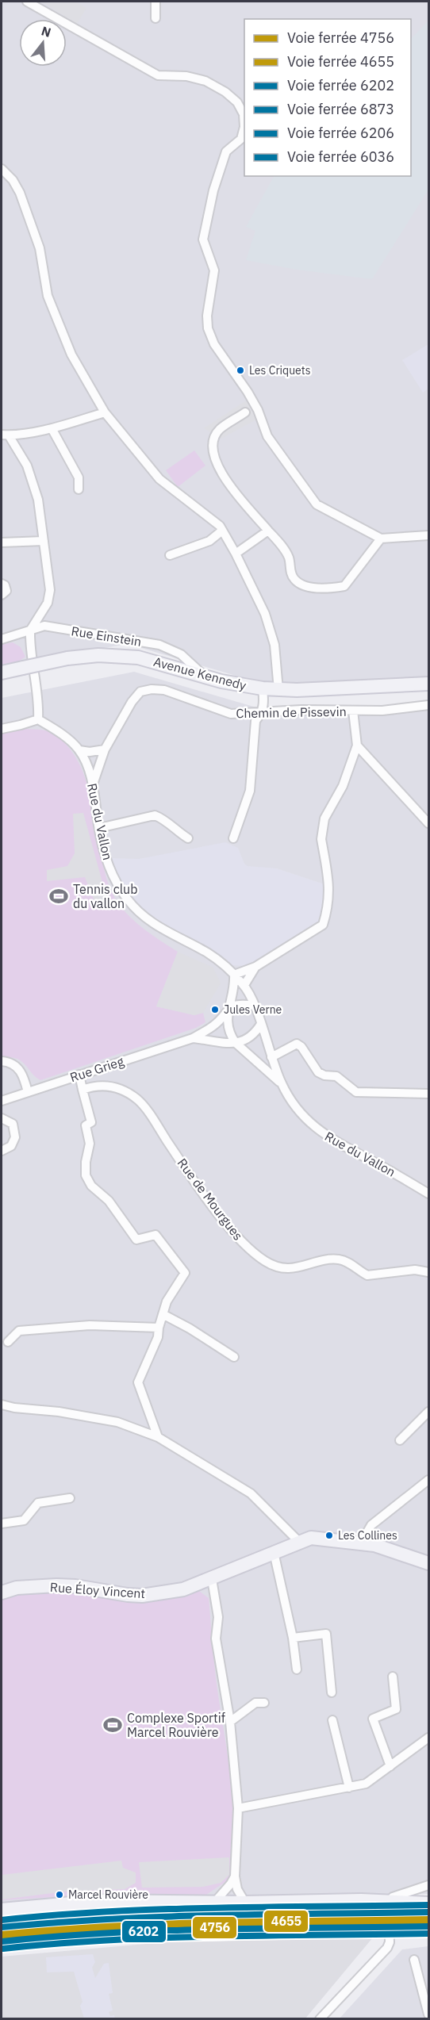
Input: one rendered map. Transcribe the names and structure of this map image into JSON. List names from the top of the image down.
{
  "streets": {
    "street": [
      "Rue Einstein",
      "Avenue Kennedy",
      "Chemin de Pissevin",
      "Rue du Vallon",
      "Rue Grieg",
      "Rue de Mourgues",
      "Rue Éloy Vincent"
    ]
  },
  "crossings": [
    ["Rue Einstein", "Avenue Kennedy"],
    ["Chemin de Pissevin", "Rue du Vallon"],
    ["Rue du Vallon", "Rue Grieg"]
  ],
  "places": {
    "other": [
      "Les Criquets",
      "Jules Verne",
      "Les Collines",
      "Marcel Rouvière"
    ],
    "sports": ["Tennis club du vallon", "Complexe Sportif Marcel Rouvière"]
  },
  "lines": [
    "rail line 6036",
    "rail line 6873",
    "rail line 4655",
    "rail line 4756",
    "rail line 6202",
    "rail line 6206"
  ],
  "legend": [
    "Voie ferrée 4756",
    "Voie ferrée 4655",
    "Voie ferrée 6202",
    "Voie ferrée 6873",
    "Voie ferrée 6206",
    "Voie ferrée 6036"
  ],
  "north": "top"
}
